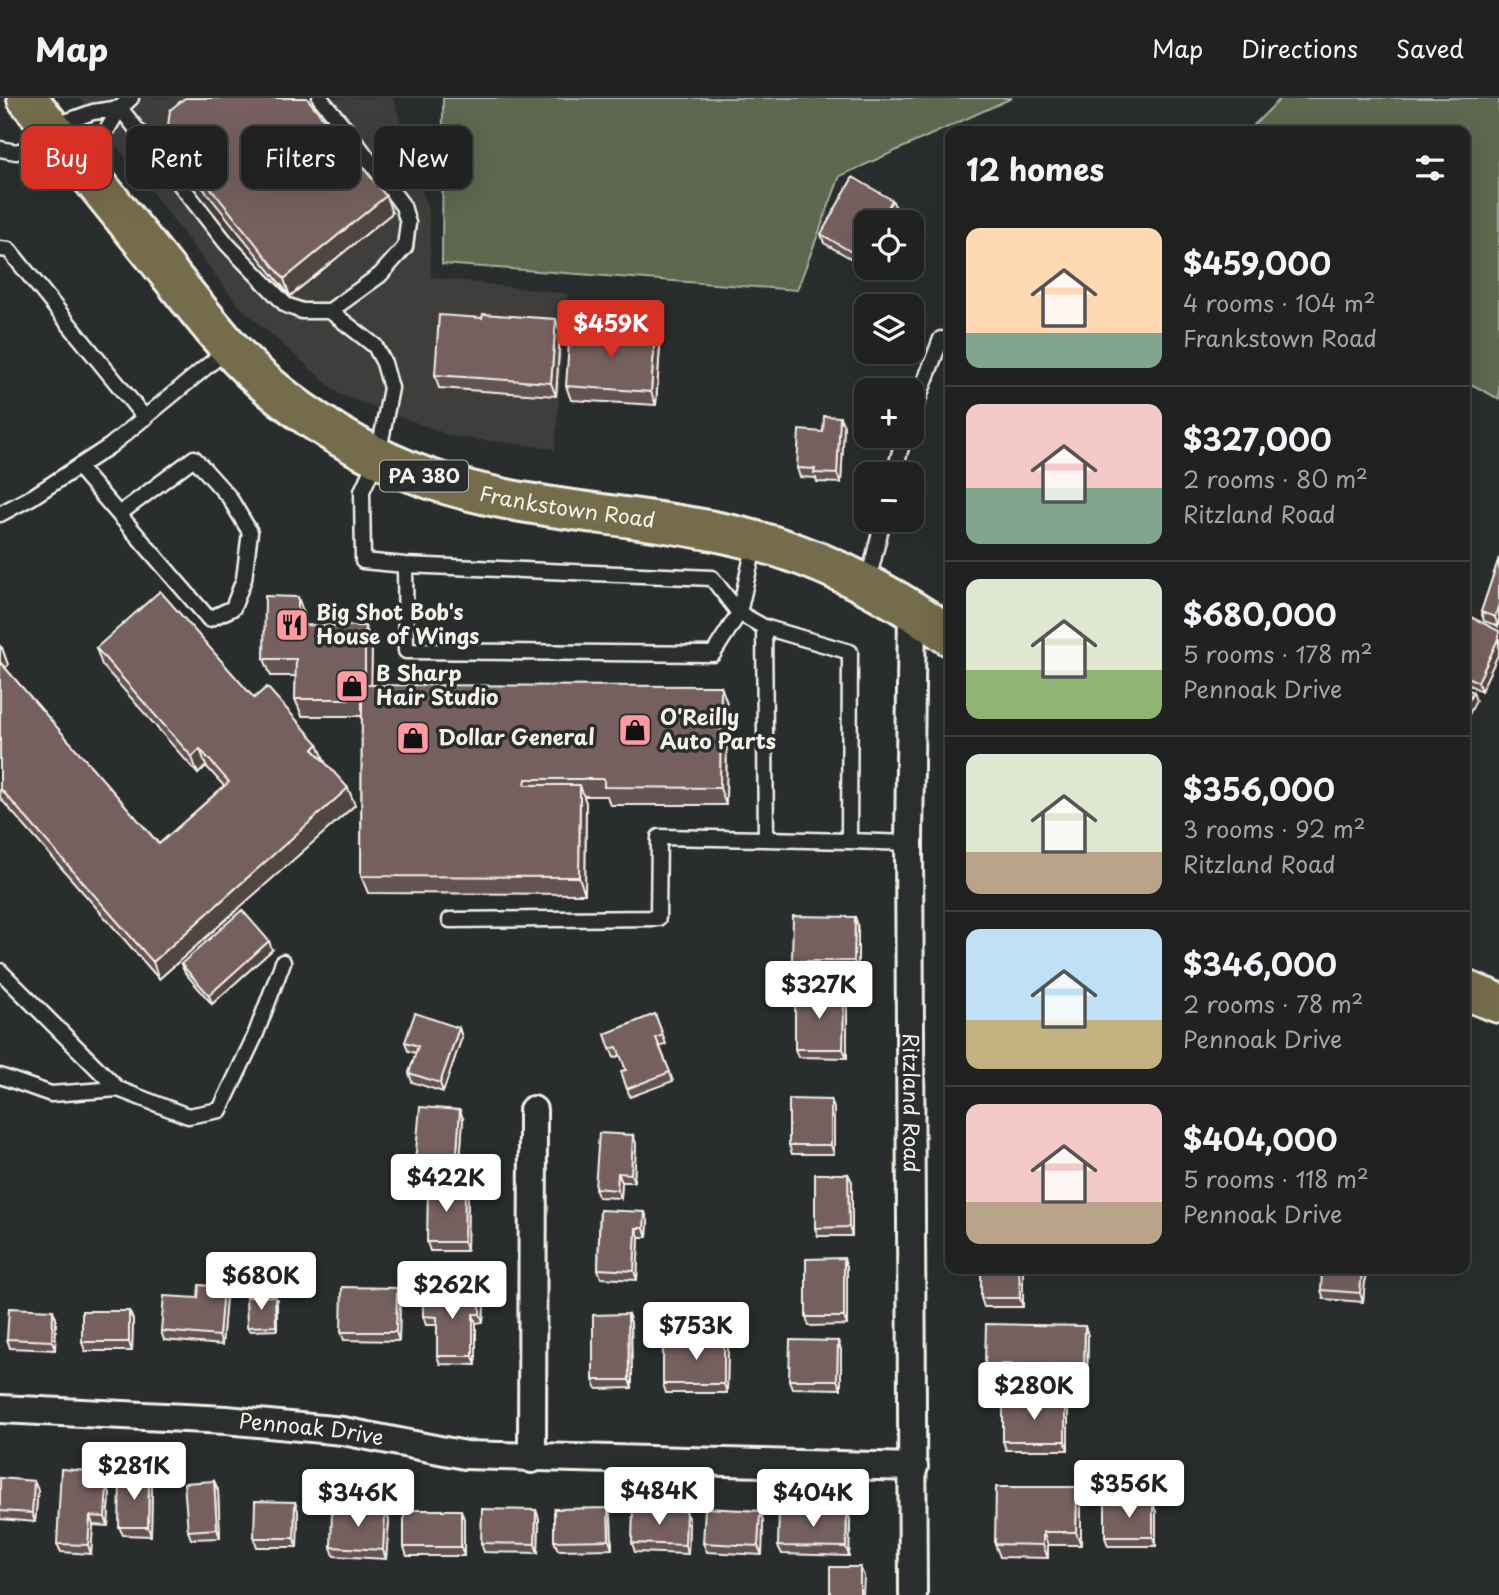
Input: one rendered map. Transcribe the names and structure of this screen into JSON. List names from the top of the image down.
{
  "streets": {
    "main road": ["PA 380", "Frankstown Road"],
    "street": ["Ritzland Road", "Pennoak Drive"]
  },
  "crossings": [
    ["Frankstown Road", "Ritzland Road"],
    ["Ritzland Road", "Pennoak Drive"]
  ],
  "places": {
    "restaurant": ["Big Shot Bob's House of Wings"],
    "shop": ["B Sharp Hair Studio", "O'Reilly Auto Parts", "Dollar General"]
  },
  "page": {
    "header": "Map",
    "nav": ["Map", "Directions", "Saved"],
    "chip": [
      "Buy",
      "Rent",
      "Filters",
      "New"
    ],
    "heading": "12 homes",
    "map_buttons": ["+", "−"],
    "list": [
      {
        "name": "$459,000",
        "note": "4 rooms · 104 m² · Frankstown Road"
      },
      {
        "name": "$327,000",
        "note": "2 rooms · 80 m² · Ritzland Road"
      },
      {
        "name": "$680,000",
        "note": "5 rooms · 178 m² · Pennoak Drive"
      },
      {
        "name": "$356,000",
        "note": "3 rooms · 92 m² · Ritzland Road"
      },
      {
        "name": "$346,000",
        "note": "2 rooms · 78 m² · Pennoak Drive"
      },
      {
        "name": "$404,000",
        "note": "5 rooms · 118 m² · Pennoak Drive"
      }
    ],
    "price": [
      "$459K",
      "$327K",
      "$422K",
      "$680K",
      "$262K",
      "$753K",
      "$280K",
      "$281K",
      "$356K",
      "$484K",
      "$346K",
      "$404K"
    ]
  }
}
